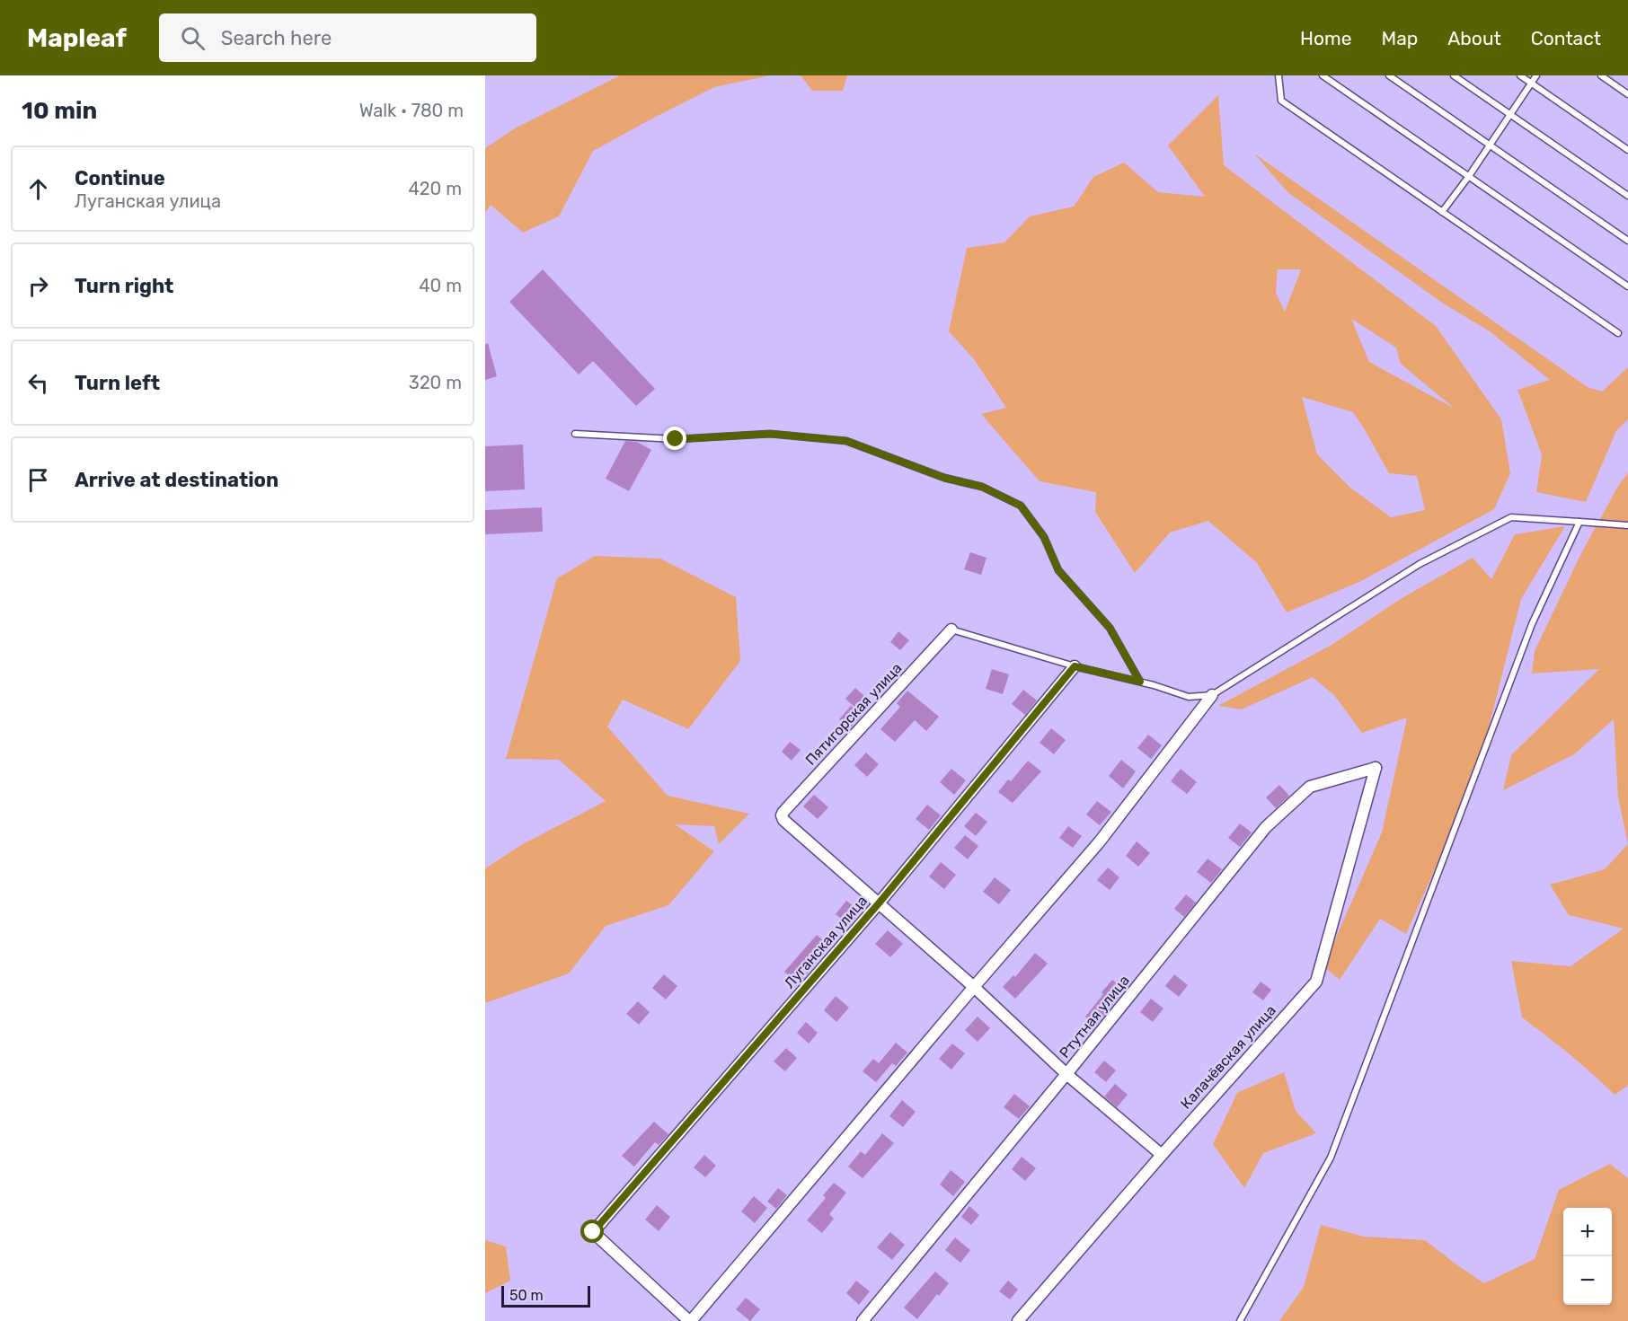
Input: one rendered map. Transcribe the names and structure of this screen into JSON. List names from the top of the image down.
{
  "streets": {
    "street": [
      "Пятигорская улица",
      "Луганская улица",
      "Ртутная улица",
      "Калачёвская улица"
    ]
  },
  "crossings": [
    ["Пятигорская улица", "Луганская улица"],
    ["Ртутная улица", "Калачёвская улица"]
  ],
  "scale_bar": "50 m",
  "page": {
    "header": "Mapleaf",
    "search": "Search here",
    "nav": [
      "Home",
      "Map",
      "About",
      "Contact"
    ],
    "heading": ["10 min", "Walk · 780 m"],
    "list": [
      ["Continue", "Луганская улица", "420 m"],
      ["Turn right", "40 m"],
      ["Turn left", "320 m"],
      "Arrive at destination"
    ],
    "map_buttons": ["+", "−"],
    "scale": "50 m"
  }
}
